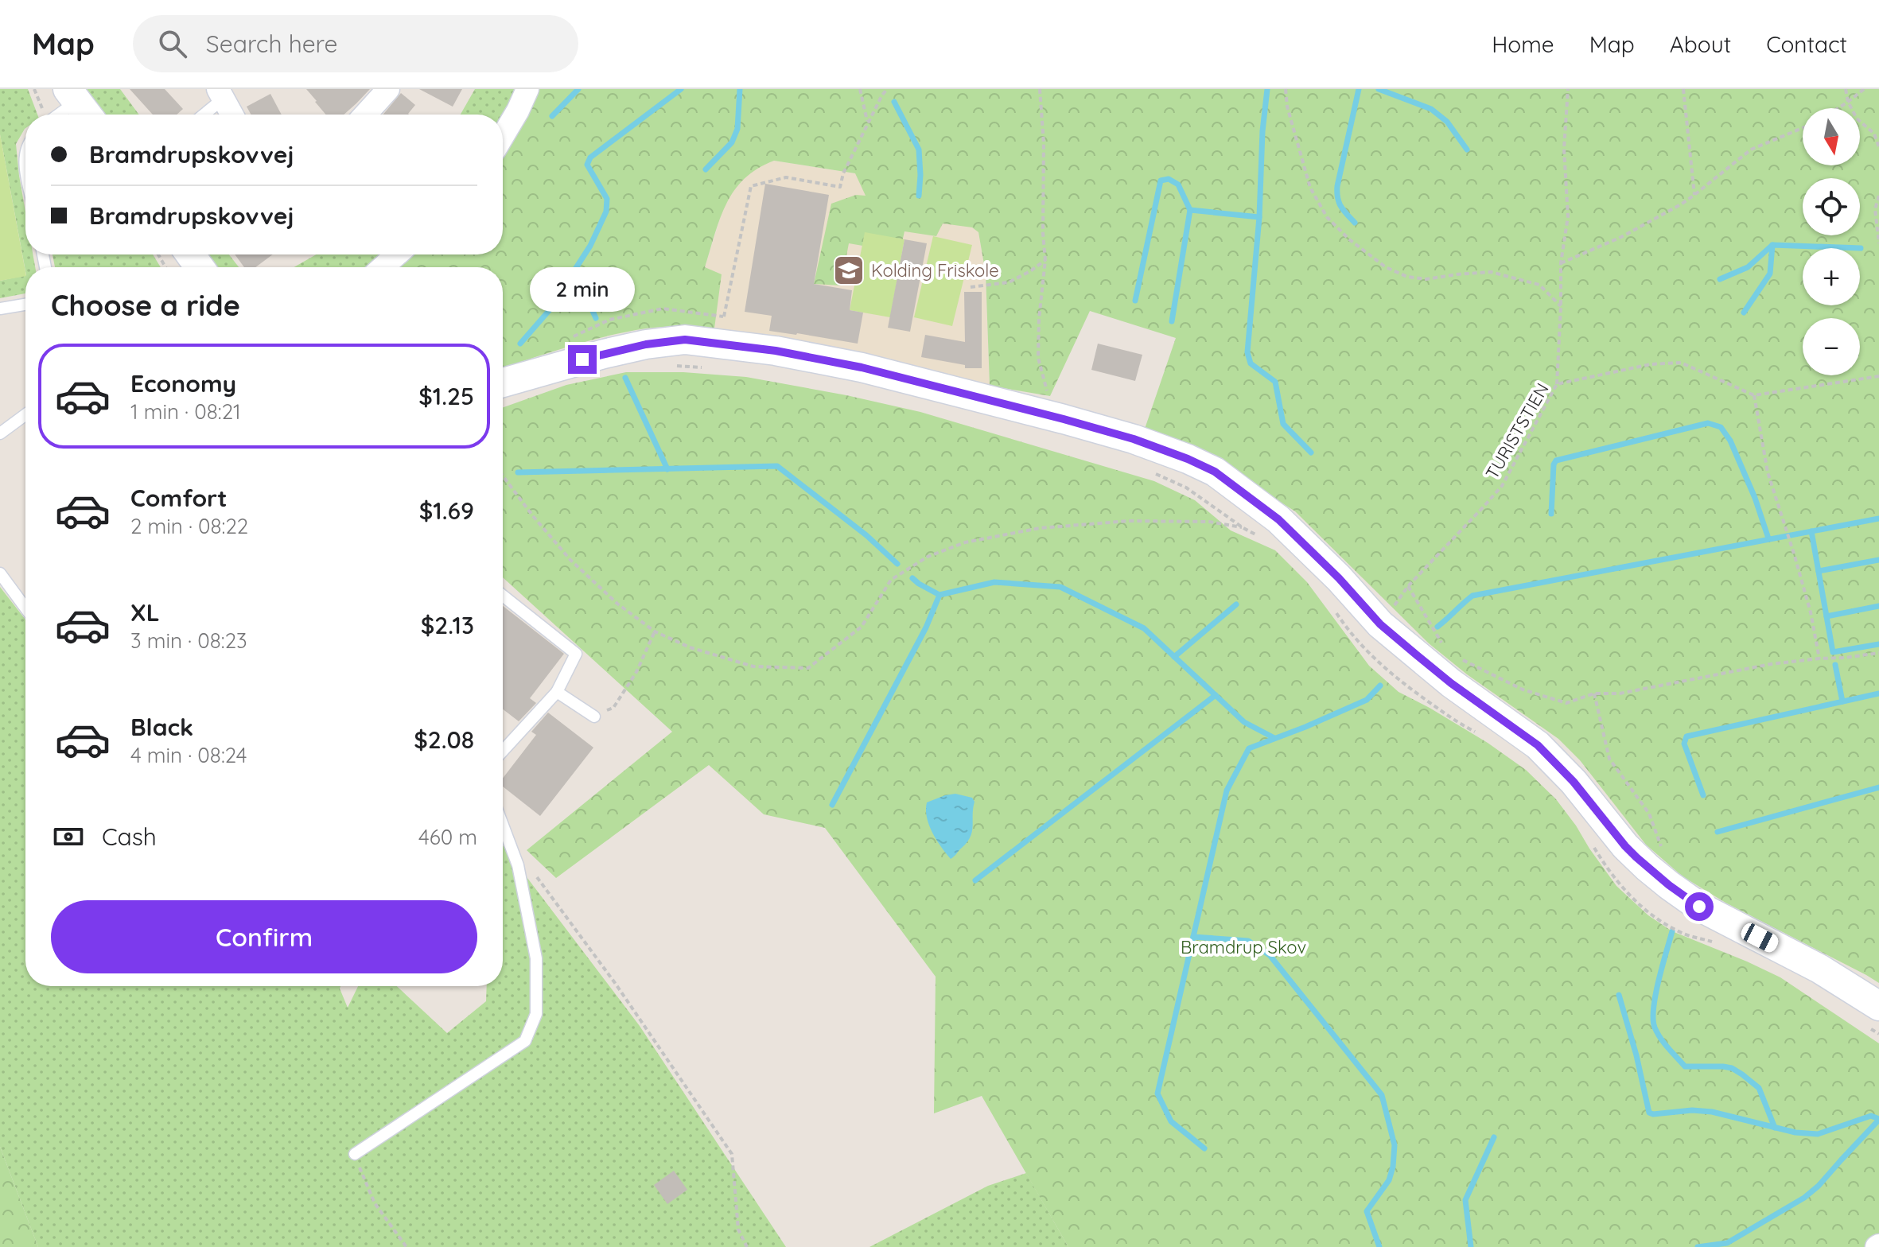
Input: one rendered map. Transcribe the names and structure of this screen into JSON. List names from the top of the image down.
{
  "streets": {
    "path": ["TURISTSTIEN"]
  },
  "parks": ["Bramdrup Skov"],
  "places": {
    "school or university": ["Kolding Friskole"]
  },
  "north": "bottom",
  "page": {
    "header": "Map",
    "search": "Search here",
    "nav": [
      "Home",
      "Map",
      "About",
      "Contact"
    ],
    "map_buttons": ["+", "−"],
    "banner": ["Bramdrupskovvej", "Bramdrupskovvej"],
    "bubble": "2 min",
    "heading": "Choose a ride",
    "list": [
      {
        "name": "Economy",
        "note": "1 min · 08:21",
        "value": "$1.25"
      },
      {
        "name": "Comfort",
        "note": "2 min · 08:22",
        "value": "$1.69"
      },
      {
        "name": "XL",
        "note": "3 min · 08:23",
        "value": "$2.13"
      },
      {
        "name": "Black",
        "note": "4 min · 08:24",
        "value": "$2.08"
      }
    ],
    "pay": ["Cash", "460 m"],
    "buttons": "Confirm"
  }
}
